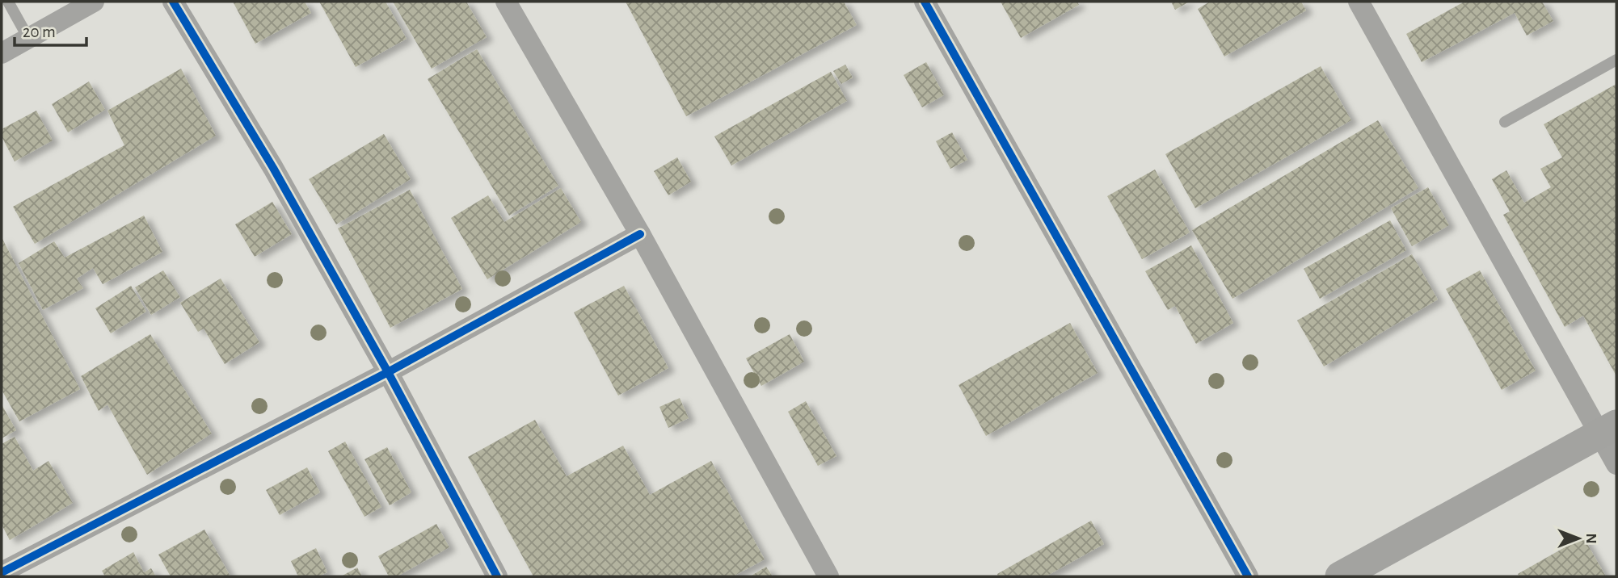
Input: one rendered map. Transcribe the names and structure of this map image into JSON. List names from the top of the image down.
{
  "scale_bar": "20 m",
  "north": "right"
}
